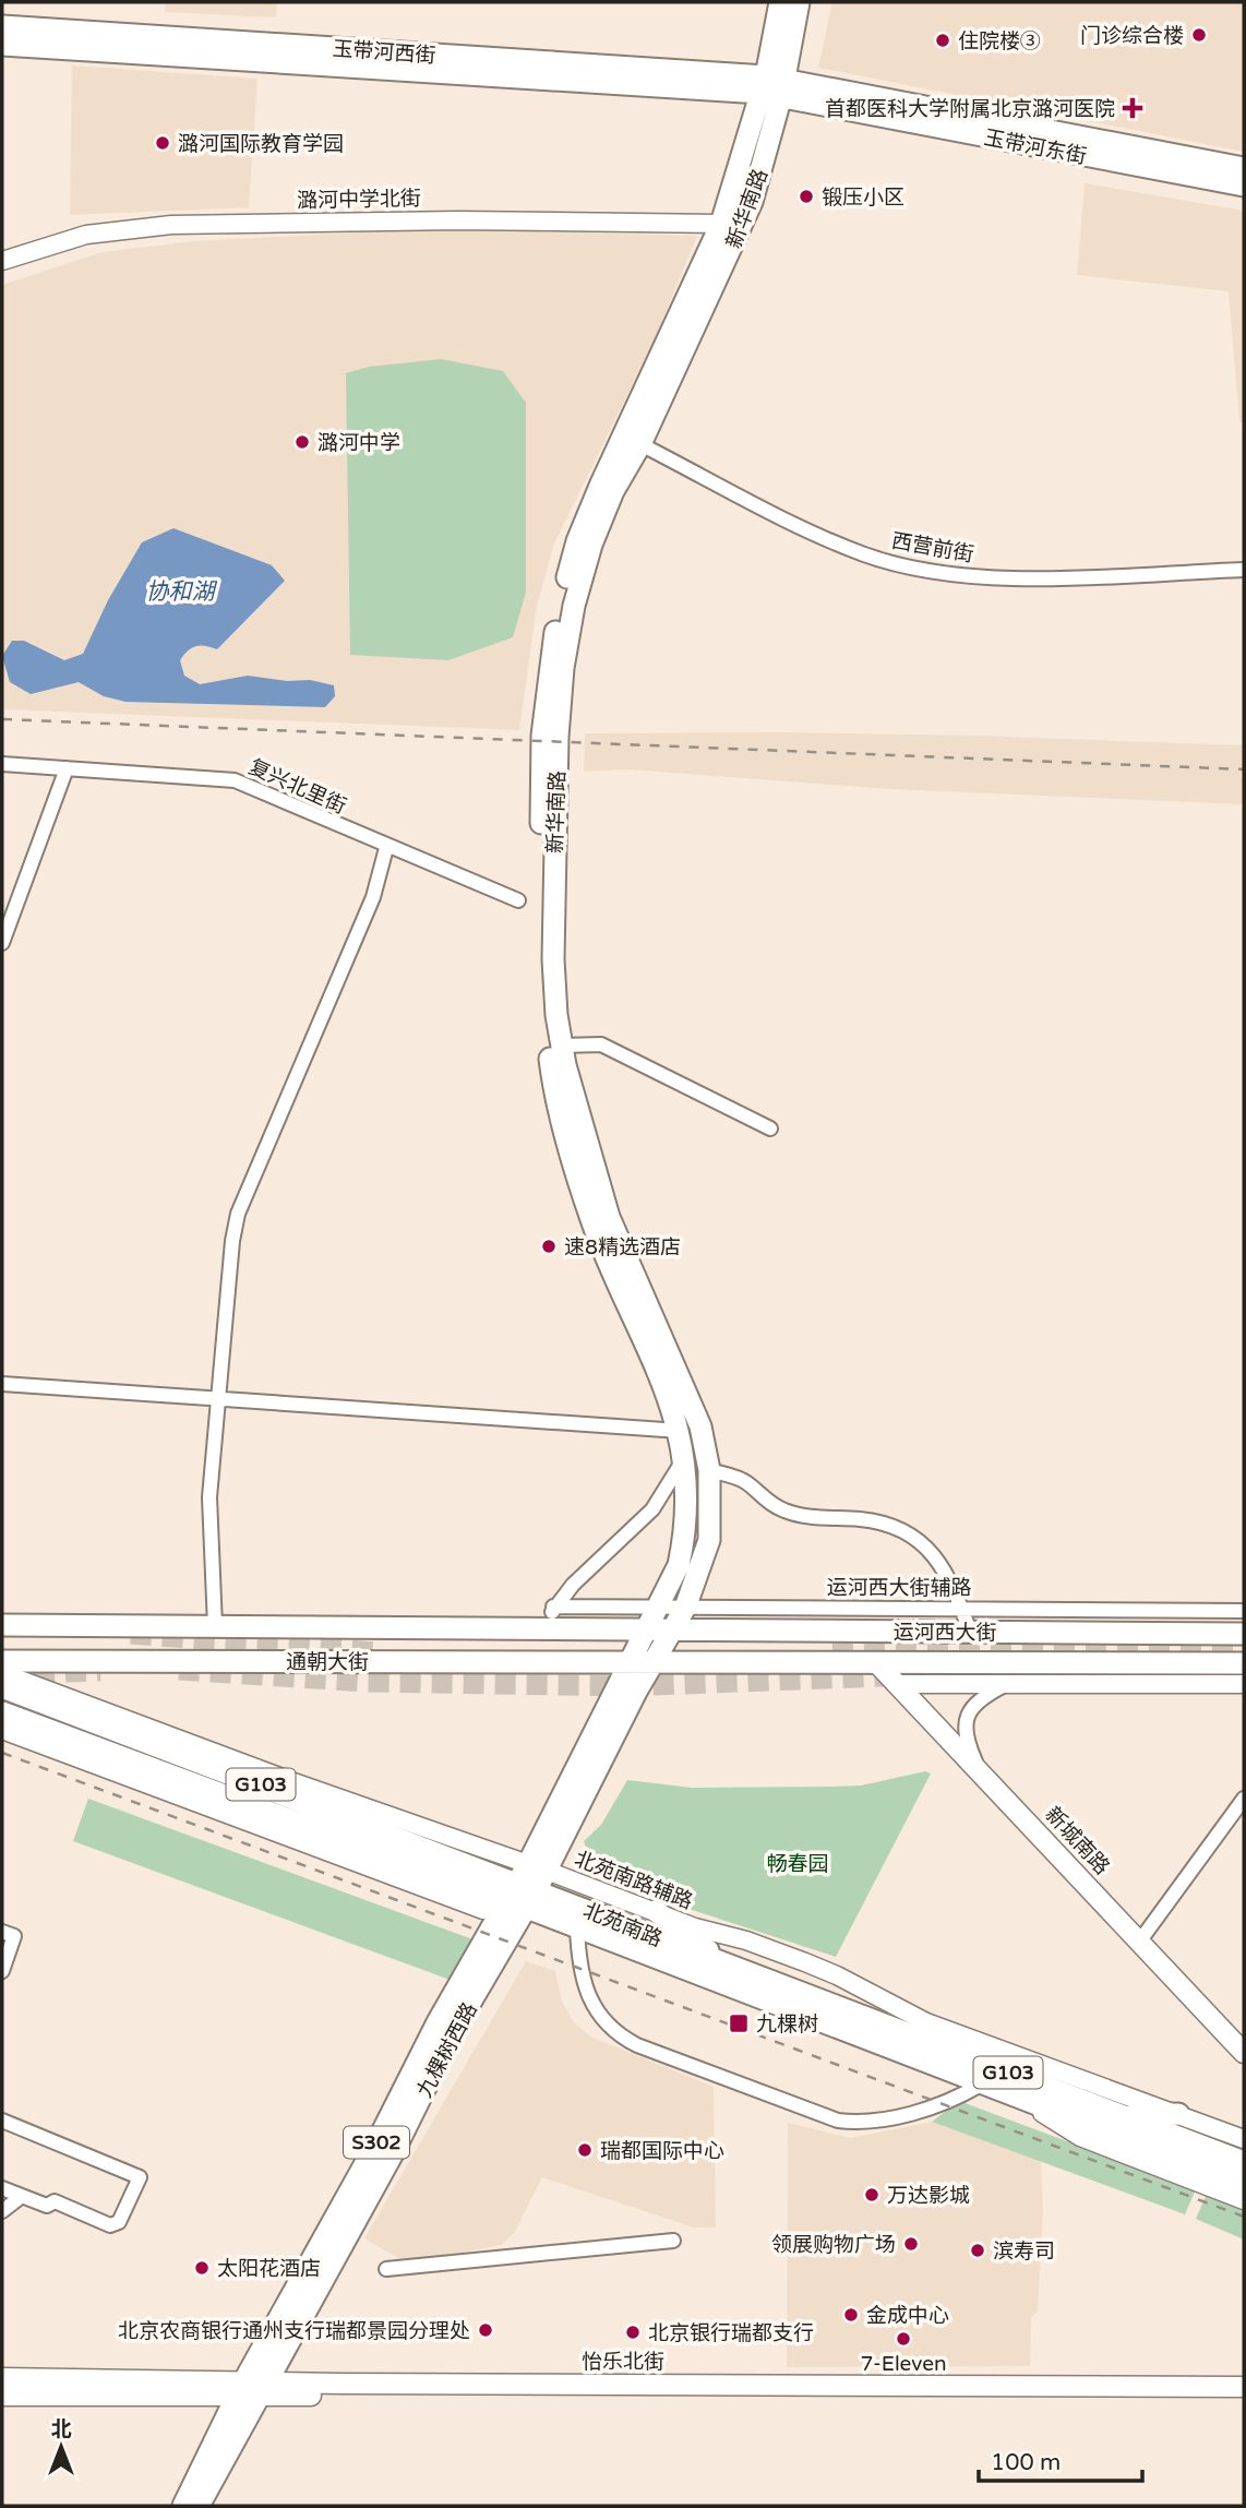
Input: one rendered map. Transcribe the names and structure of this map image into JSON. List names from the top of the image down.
{
  "streets": {
    "main road": [
      "玉带河西街",
      "玉带河东街",
      "新华南路",
      "运河西大街",
      "通朝大街",
      "G103",
      "新城南路",
      "北苑南路",
      "九棵树西路",
      "S302",
      "怡乐北街"
    ],
    "street": [
      "潞河中学北街",
      "西营前街",
      "复兴北里街",
      "运河西大街辅路",
      "北苑南路辅路"
    ]
  },
  "crossings": [
    ["玉带河西街", "玉带河东街"],
    ["玉带河西街", "新华南路"],
    ["玉带河东街", "新华南路"],
    ["潞河中学北街", "新华南路"],
    ["新华南路", "西营前街"],
    ["新华南路", "运河西大街辅路"],
    ["新华南路", "运河西大街"],
    ["新华南路", "通朝大街"],
    ["新华南路", "九棵树西路"],
    ["运河西大街", "通朝大街"],
    ["运河西大街", "新城南路"],
    ["运河西大街", "九棵树西路"],
    ["通朝大街", "九棵树西路"],
    ["北苑南路辅路", "北苑南路"],
    ["北苑南路辅路", "九棵树西路"],
    ["北苑南路", "九棵树西路"],
    ["九棵树西路", "怡乐北街"]
  ],
  "water": ["协和湖"],
  "parks": ["畅春园"],
  "places": {
    "other": [
      "门诊综合楼",
      "住院楼③",
      "潞河国际教育学园",
      "锻压小区",
      "潞河中学",
      "速8精选酒店",
      "瑞都国际中心",
      "万达影城",
      "领展购物广场",
      "滨寿司",
      "太阳花酒店",
      "金成中心",
      "北京农商银行通州支行瑞都景园分理处",
      "北京银行瑞都支行",
      "7-Eleven"
    ],
    "health": ["首都医科大学附属北京潞河医院"],
    "transit": ["九棵树"]
  },
  "scale_bar": "100 m",
  "north": "top"
}
